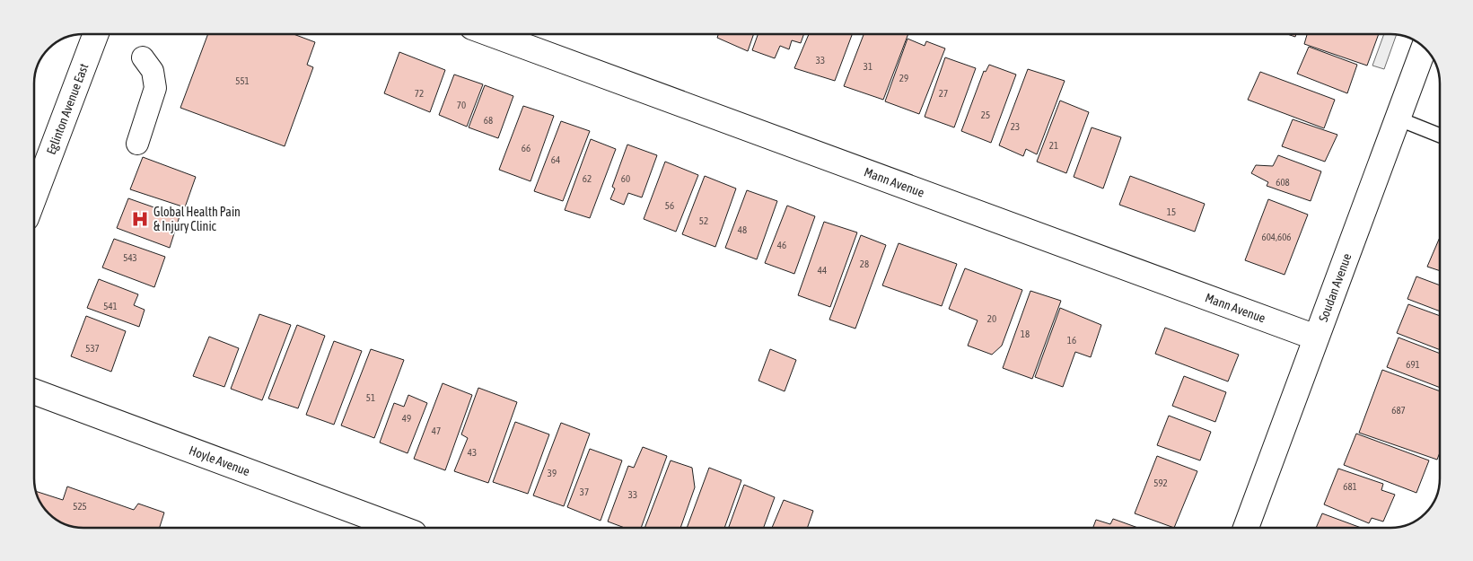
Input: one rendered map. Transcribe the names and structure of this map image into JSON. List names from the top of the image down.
{
  "streets": {
    "street": [
      "Eglinton Avenue East",
      "Mann Avenue",
      "Soudan Avenue",
      "Hoyle Avenue"
    ]
  },
  "crossings": [
    ["Mann Avenue", "Soudan Avenue"]
  ],
  "places": {
    "hospital": ["Global Health Pain & Injury Clinic"]
  },
  "house_numbers": [
    "33",
    "31",
    "29",
    "551",
    "72",
    "27",
    "70",
    "25",
    "68",
    "23",
    "21",
    "66",
    "64",
    "62",
    "60",
    "608",
    "56",
    "15",
    "52",
    "48",
    "604,606",
    "46",
    "543",
    "28",
    "44",
    "541",
    "20",
    "18",
    "16",
    "537",
    "691",
    "51",
    "687",
    "49",
    "47",
    "43",
    "39",
    "592",
    "681",
    "37",
    "33",
    "525"
  ]
}
